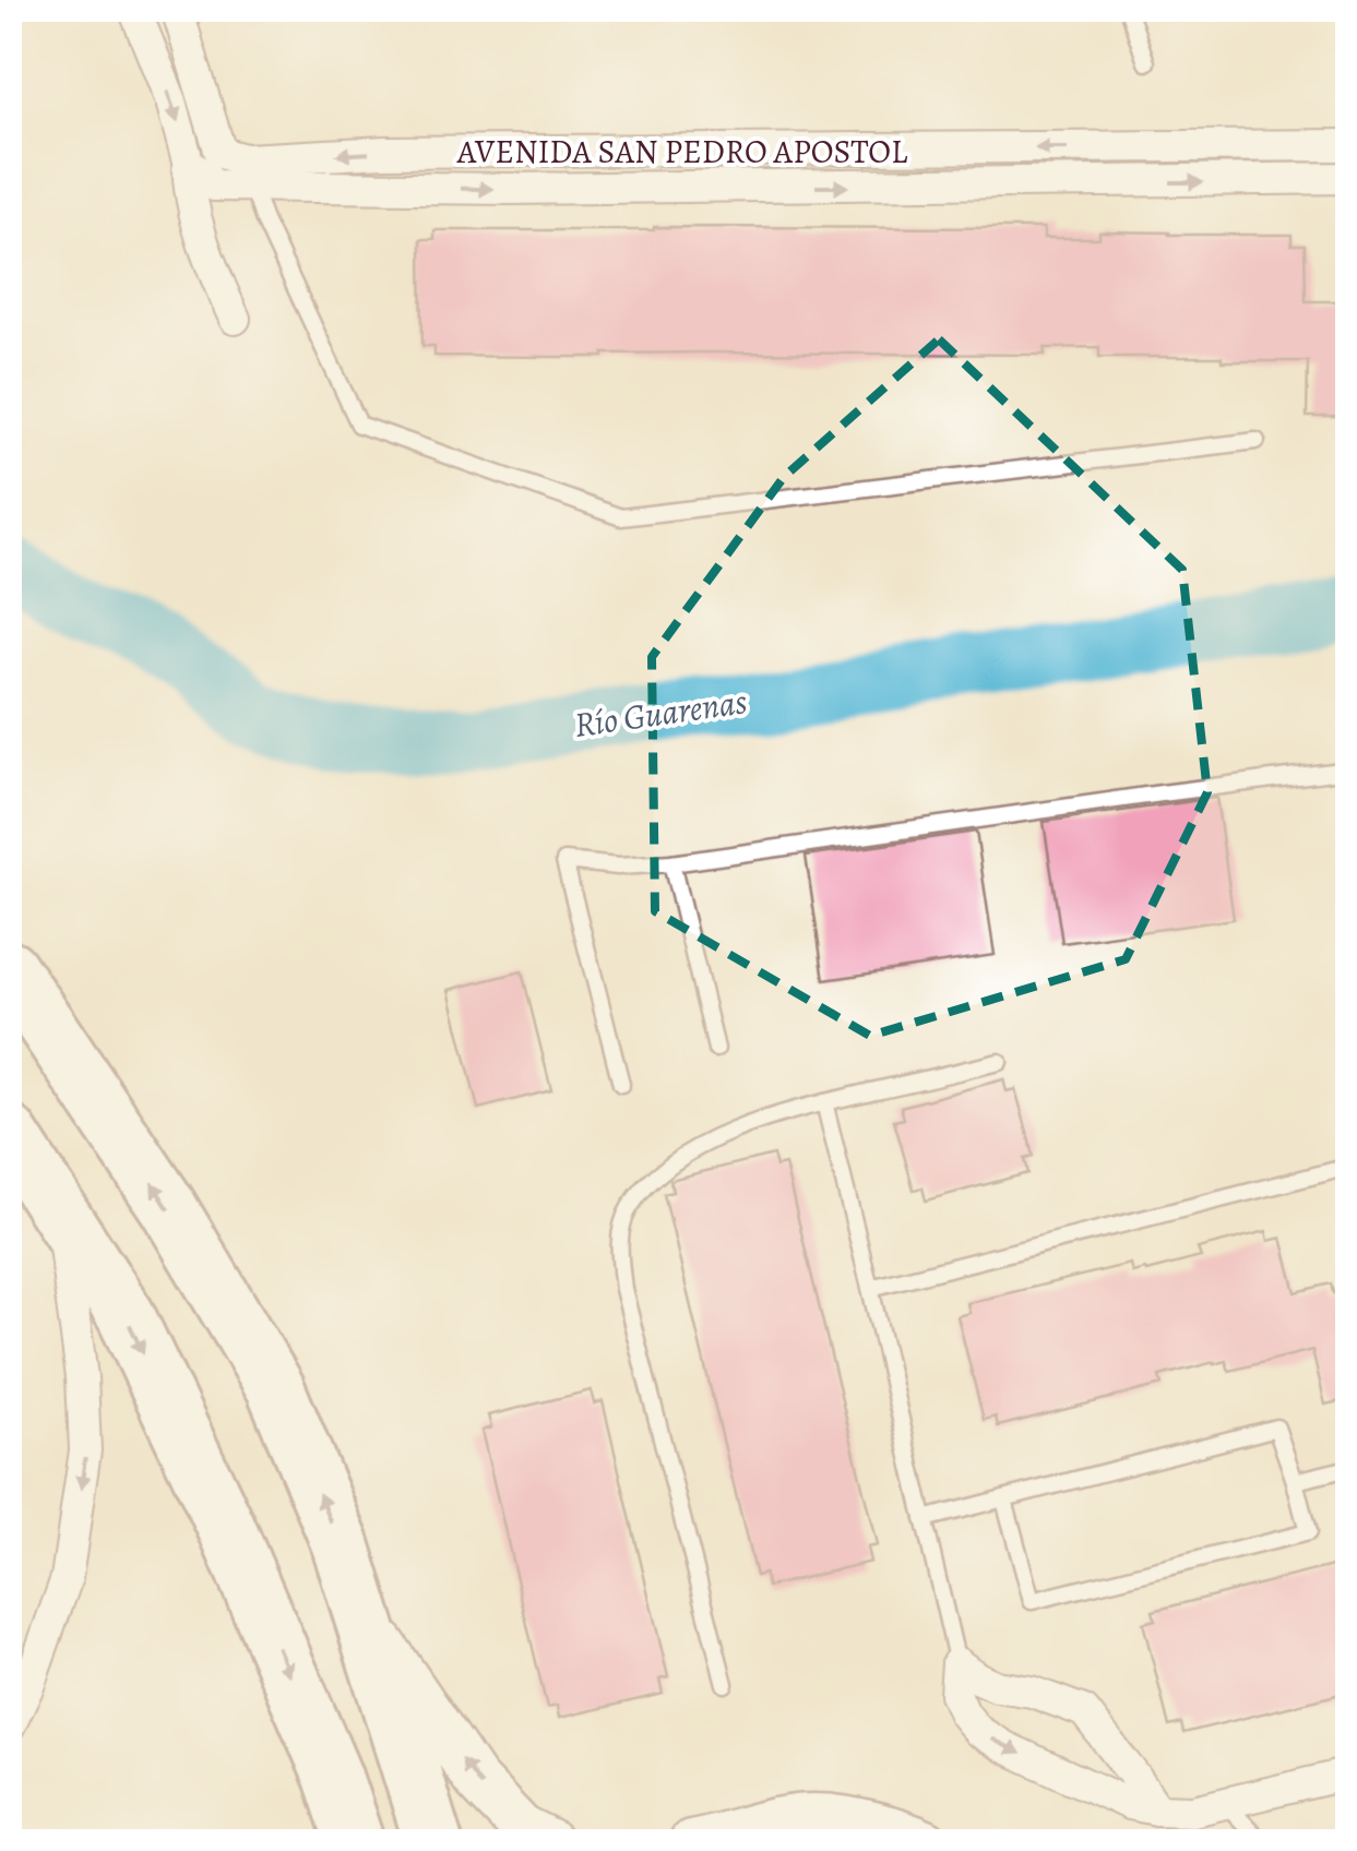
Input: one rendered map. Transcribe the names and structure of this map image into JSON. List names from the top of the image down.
{
  "streets": {
    "street": ["AVENIDA SAN PEDRO APOSTOL"]
  },
  "water": ["Río Guarenas"]
}
